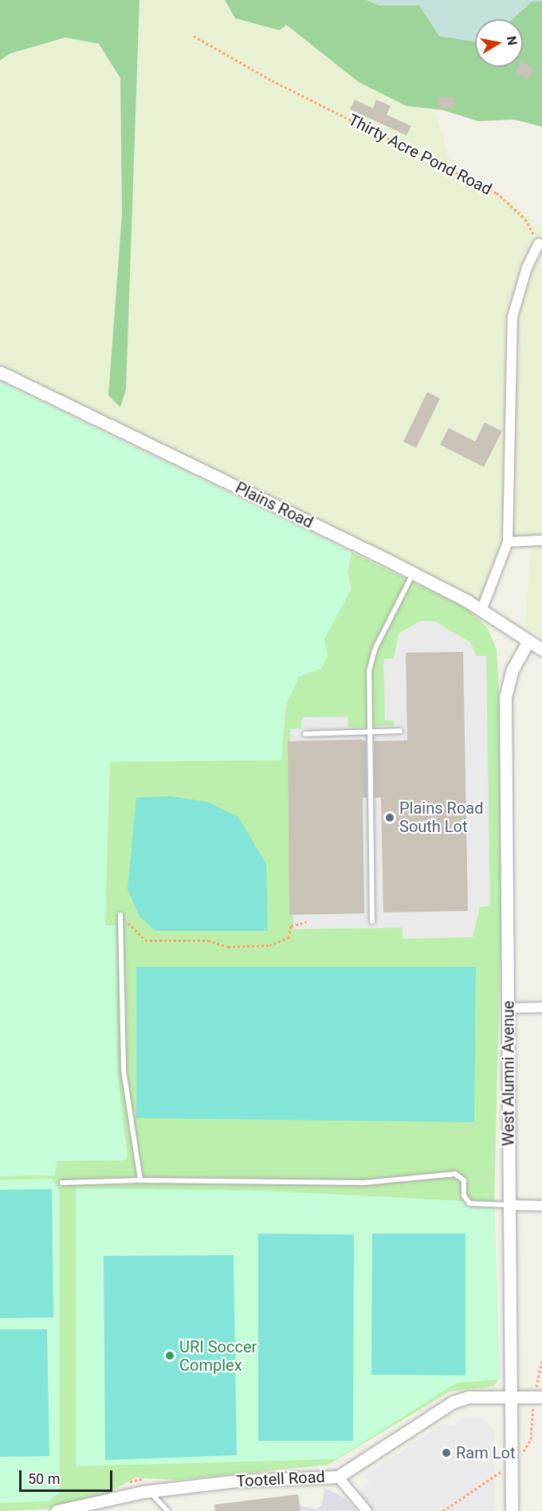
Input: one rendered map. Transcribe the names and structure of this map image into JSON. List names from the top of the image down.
{
  "streets": {
    "street": ["Plains Road", "West Alumni Avenue", "Tootell Road"],
    "path": ["Thirty Acre Pond Road"]
  },
  "crossings": [
    ["Plains Road", "West Alumni Avenue"],
    ["West Alumni Avenue", "Tootell Road"]
  ],
  "places": ["Plains Road South Lot", "URI Soccer Complex", "Ram Lot"],
  "scale_bar": "50 m",
  "north": "right"
}
